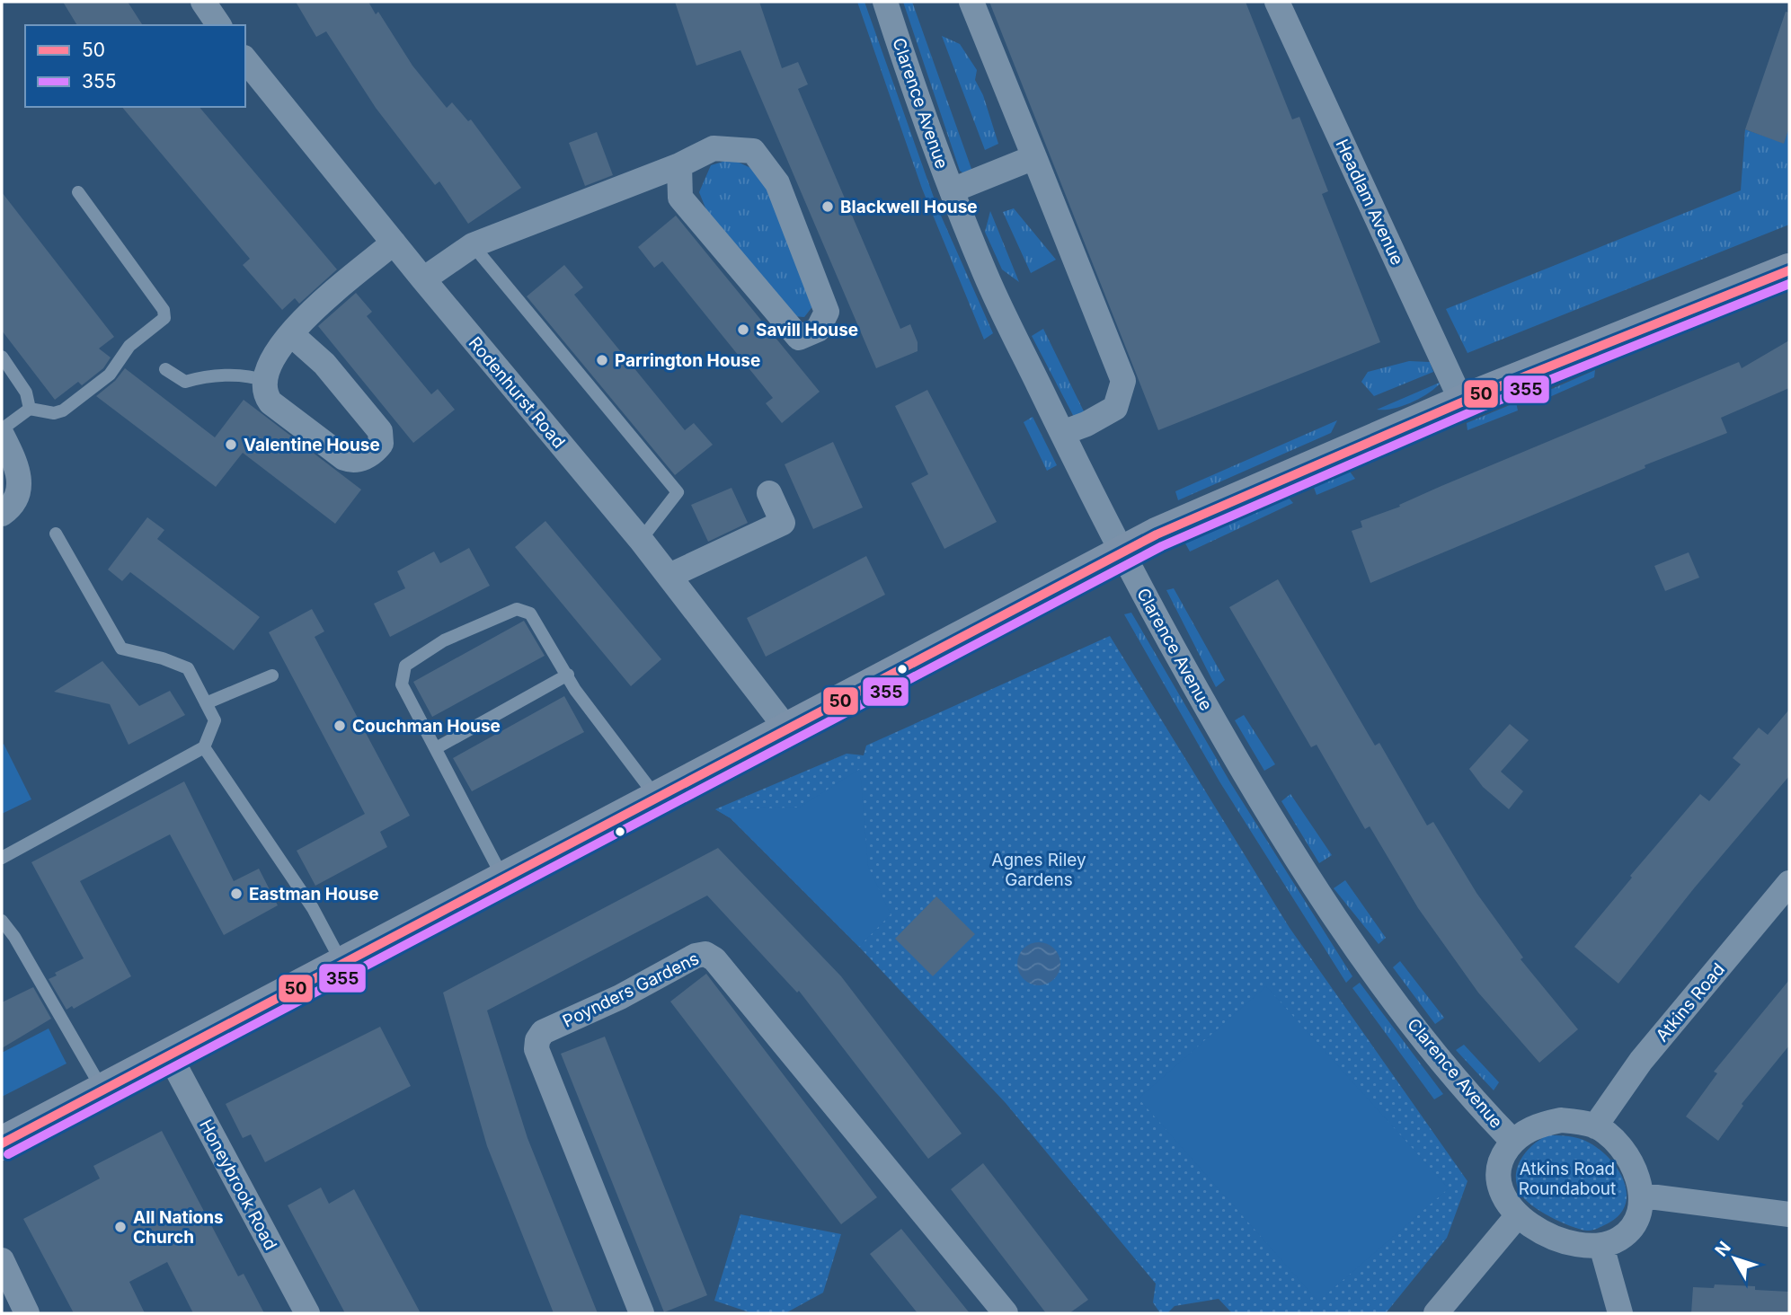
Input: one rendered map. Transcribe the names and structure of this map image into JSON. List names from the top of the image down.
{
  "streets": {
    "street": [
      "Clarence Avenue",
      "Headlam Avenue",
      "Rodenhurst Road",
      "Poynders Gardens",
      "Atkins Road",
      "Honeybrook Road"
    ]
  },
  "crossings": [
    ["Clarence Avenue", "Atkins Road"]
  ],
  "parks": ["Agnes Riley Gardens", "Atkins Road Roundabout"],
  "places": [
    "Blackwell House",
    "Savill House",
    "Parrington House",
    "Valentine House",
    "Couchman House",
    "Eastman House",
    "All Nations Church"
  ],
  "lines": ["transit line 50", "transit line 355"],
  "legend": ["50", "355"],
  "north": "top left"
}
